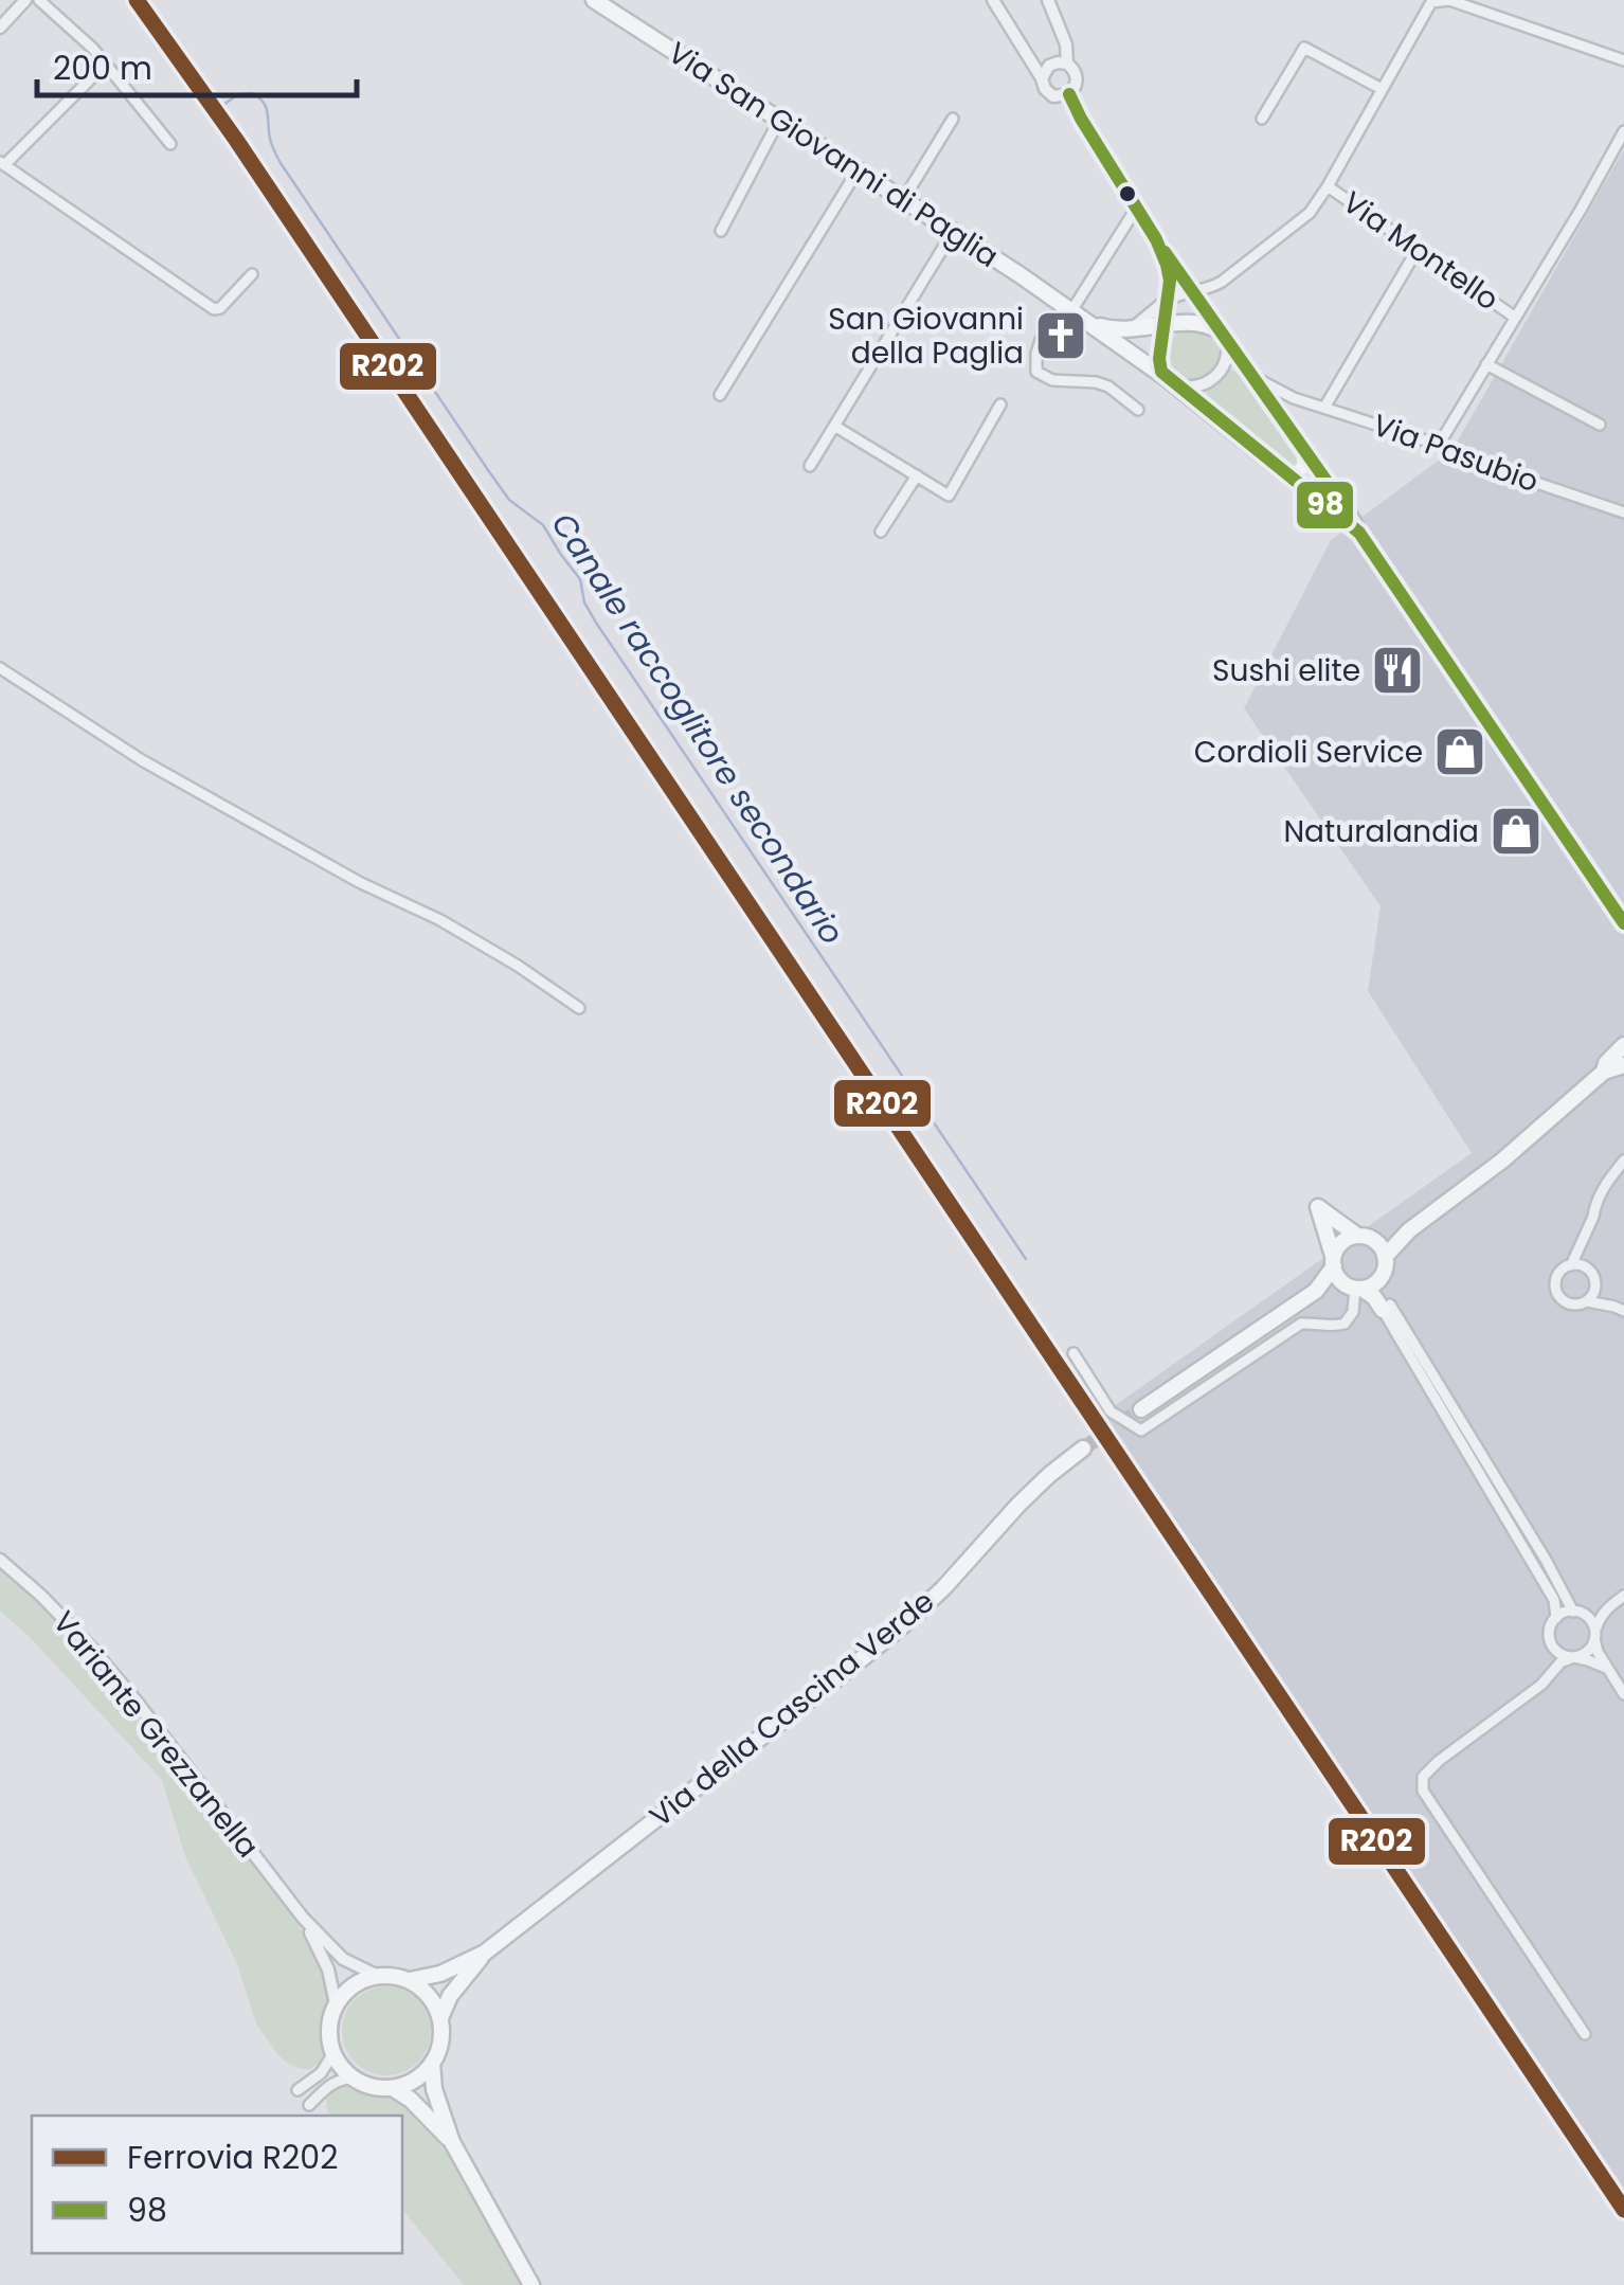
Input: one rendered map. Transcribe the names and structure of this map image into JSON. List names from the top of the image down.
{
  "streets": {
    "main road": ["Via San Giovanni di Paglia", "Via della Cascina Verde", "Variante Grezzanella"],
    "street": ["Via Montello", "Via Pasubio"]
  },
  "water": ["Canale raccoglitore secondario"],
  "places": {
    "church": ["San Giovanni della Paglia"],
    "restaurant": ["Sushi elite"],
    "shop": ["Cordioli Service", "Naturalandia"]
  },
  "lines": ["rail line R202", "transit line 98"],
  "legend": ["Ferrovia R202", "98"],
  "scale_bar": "200 m"
}
